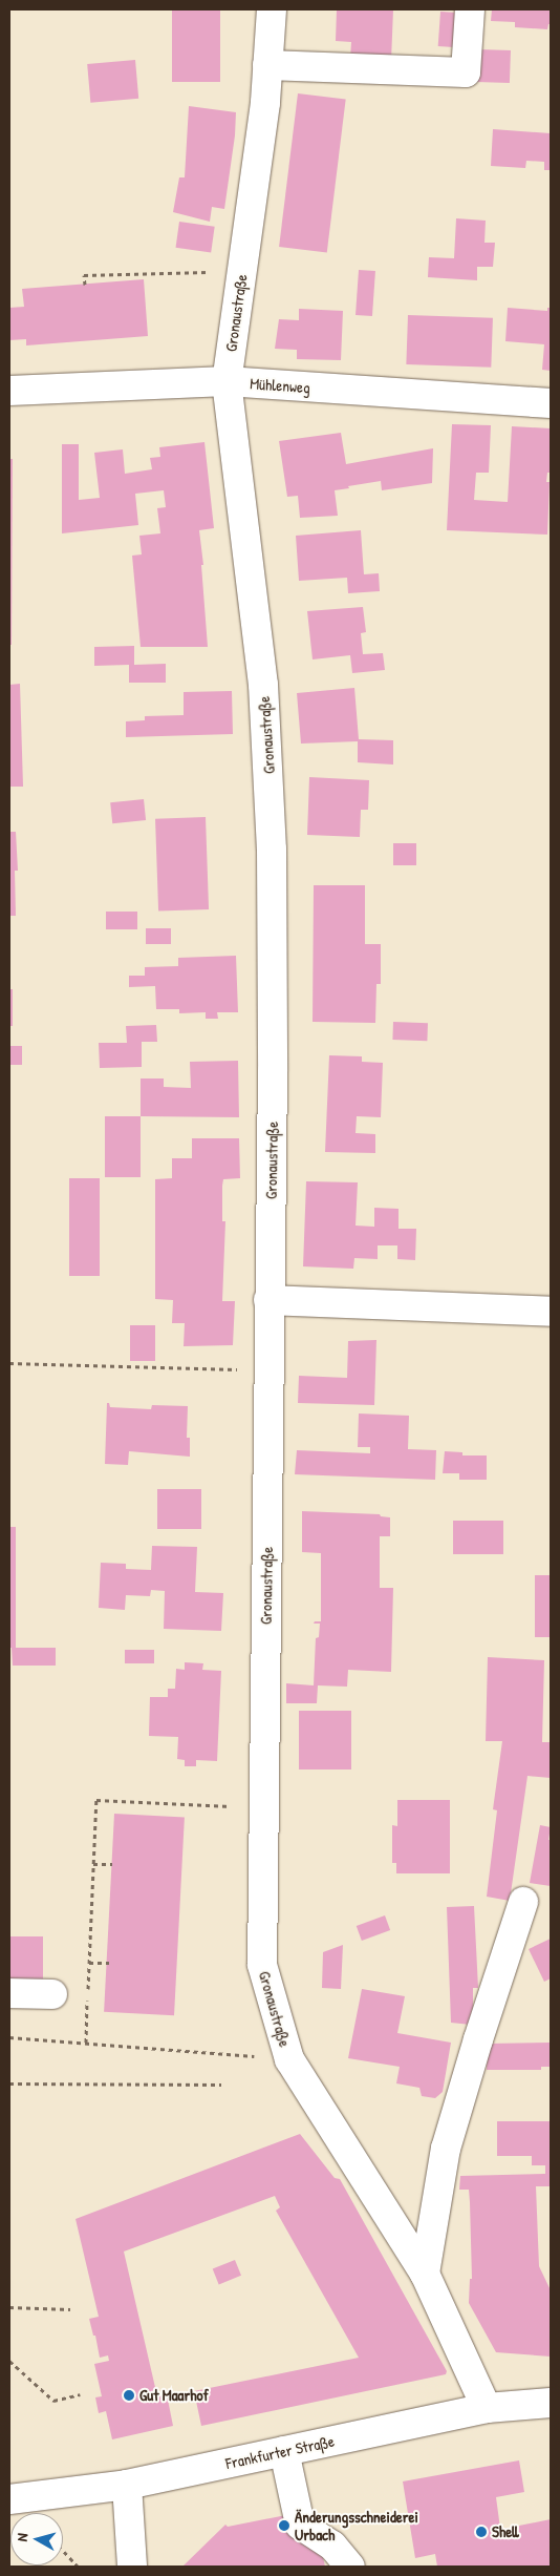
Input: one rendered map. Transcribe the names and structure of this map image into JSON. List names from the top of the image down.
{
  "streets": {
    "street": ["Gronaustraße", "Mühlenweg", "Frankfurter Straße"]
  },
  "crossings": [
    ["Gronaustraße", "Mühlenweg"],
    ["Gronaustraße", "Frankfurter Straße"]
  ],
  "places": ["Gut Maarhof", "Änderungsschneiderei Urbach", "Shell"],
  "north": "left"
}
